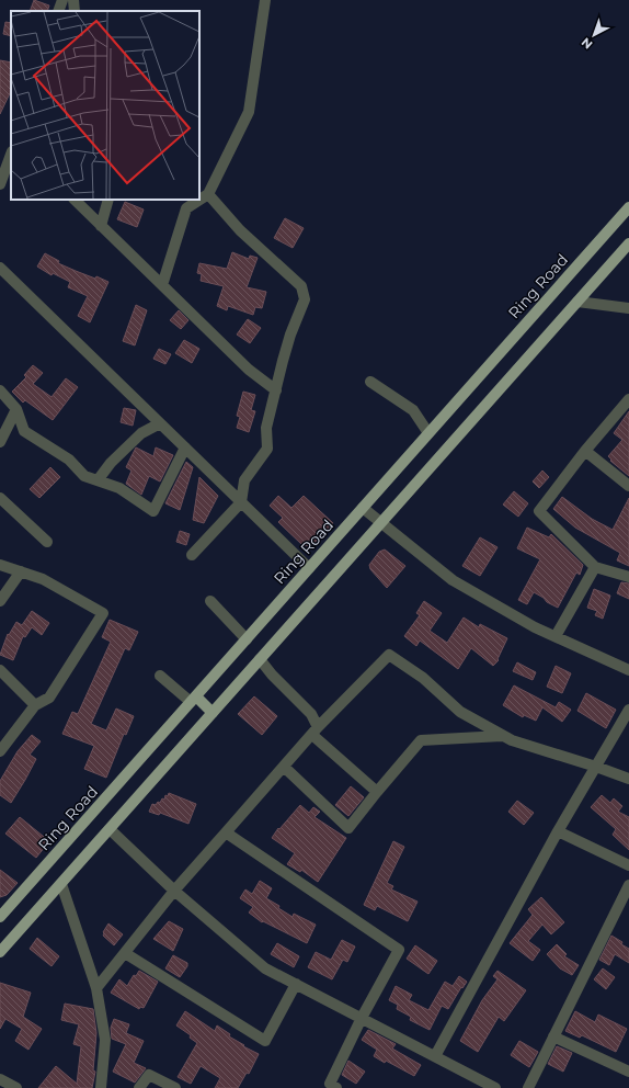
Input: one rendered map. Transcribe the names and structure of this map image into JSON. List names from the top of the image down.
{
  "streets": {
    "main road": ["Ring Road"]
  },
  "north": "bottom left"
}
